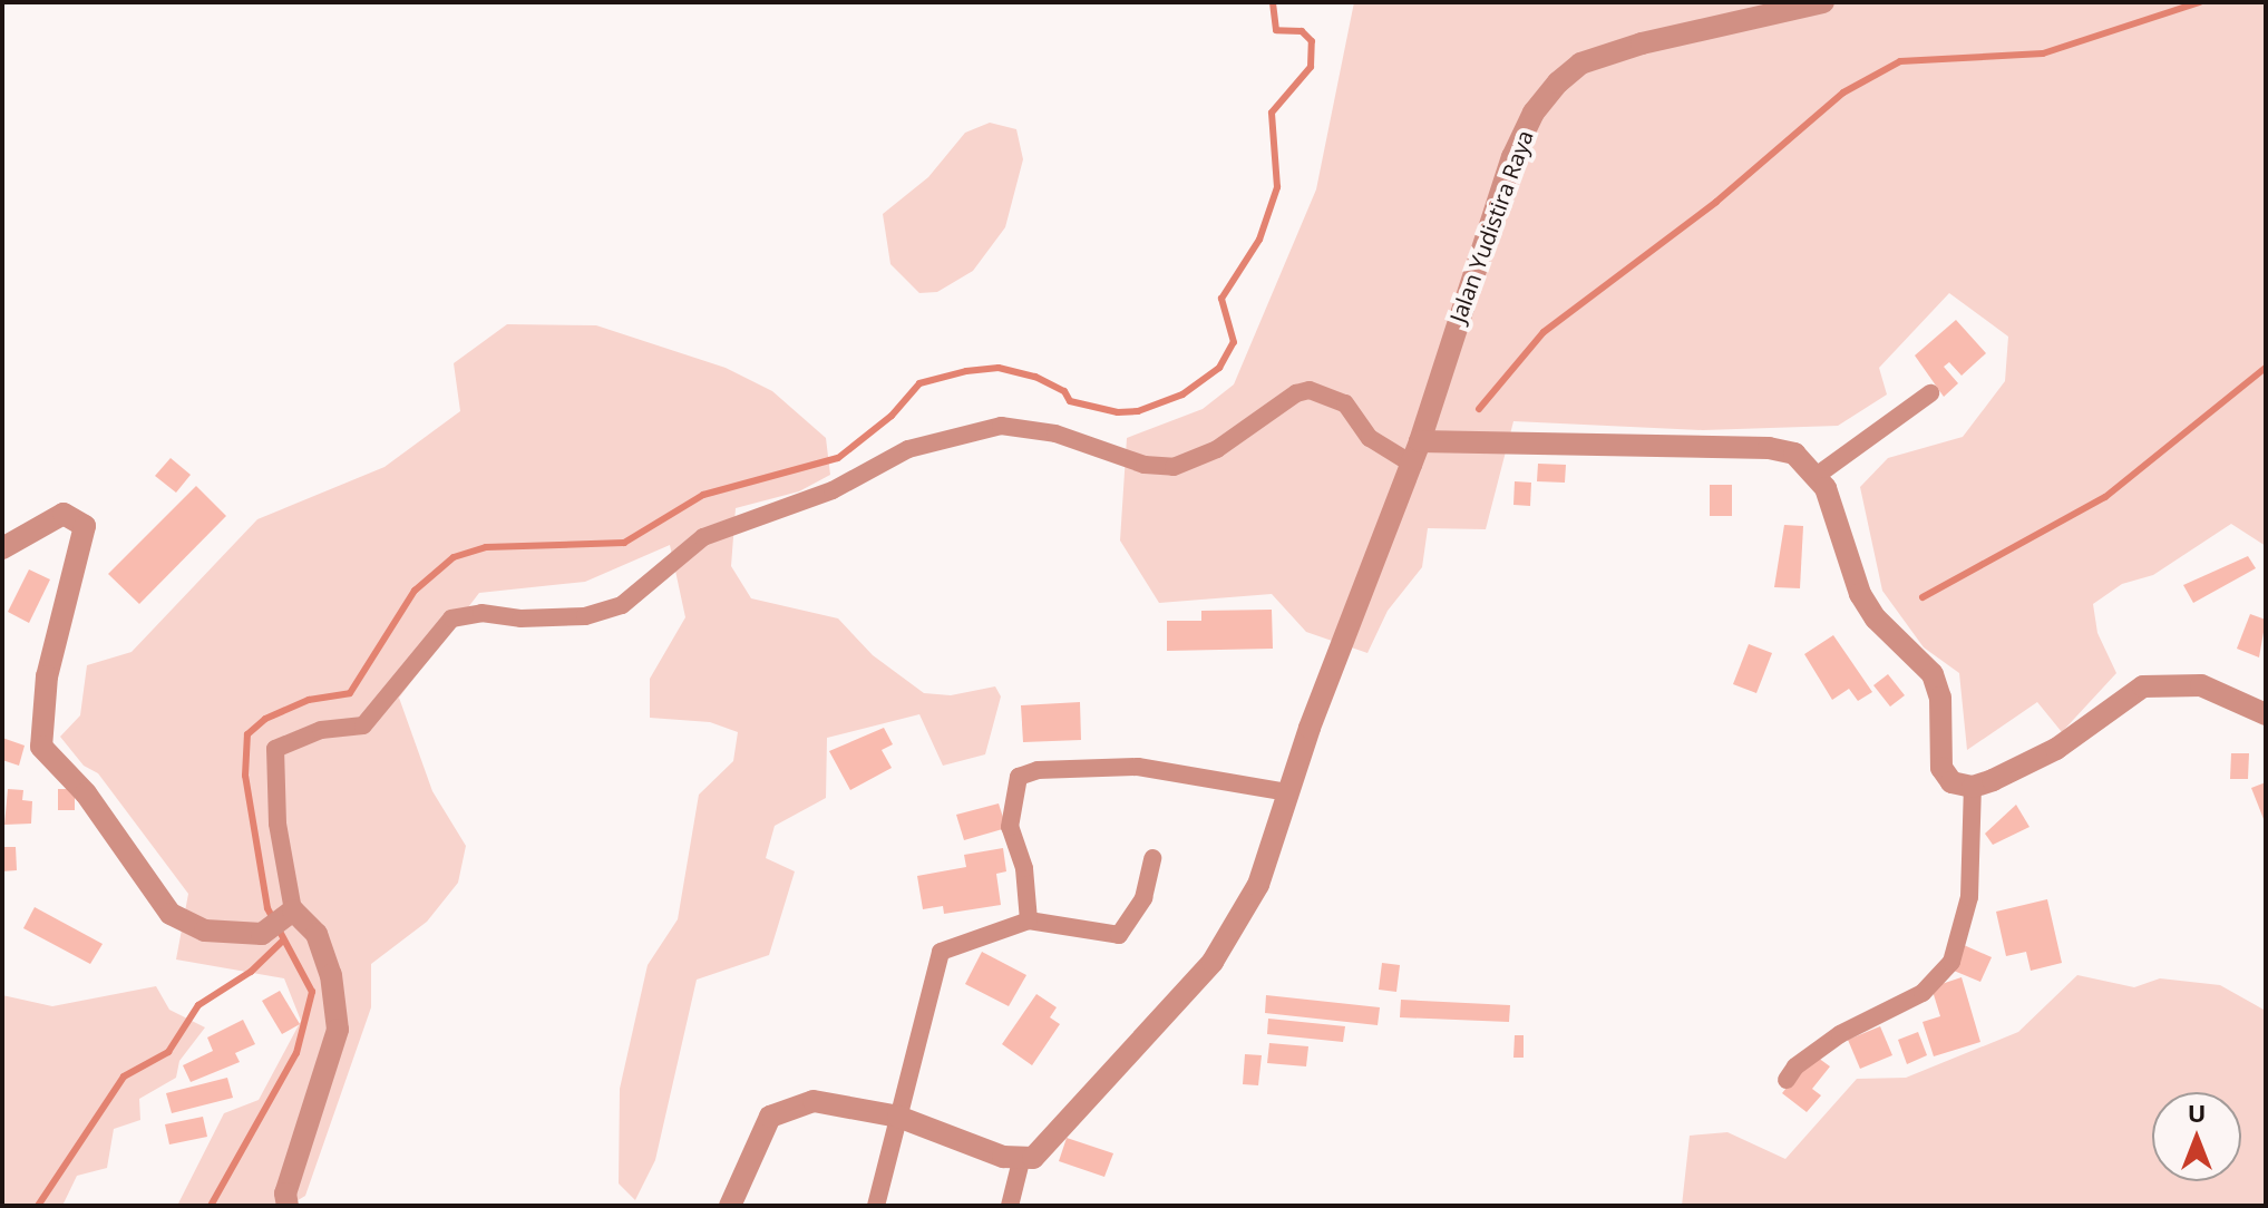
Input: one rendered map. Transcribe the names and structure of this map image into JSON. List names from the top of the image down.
{
  "streets": {
    "street": ["Jalan Yudistira Raya"]
  },
  "north": "top"
}
